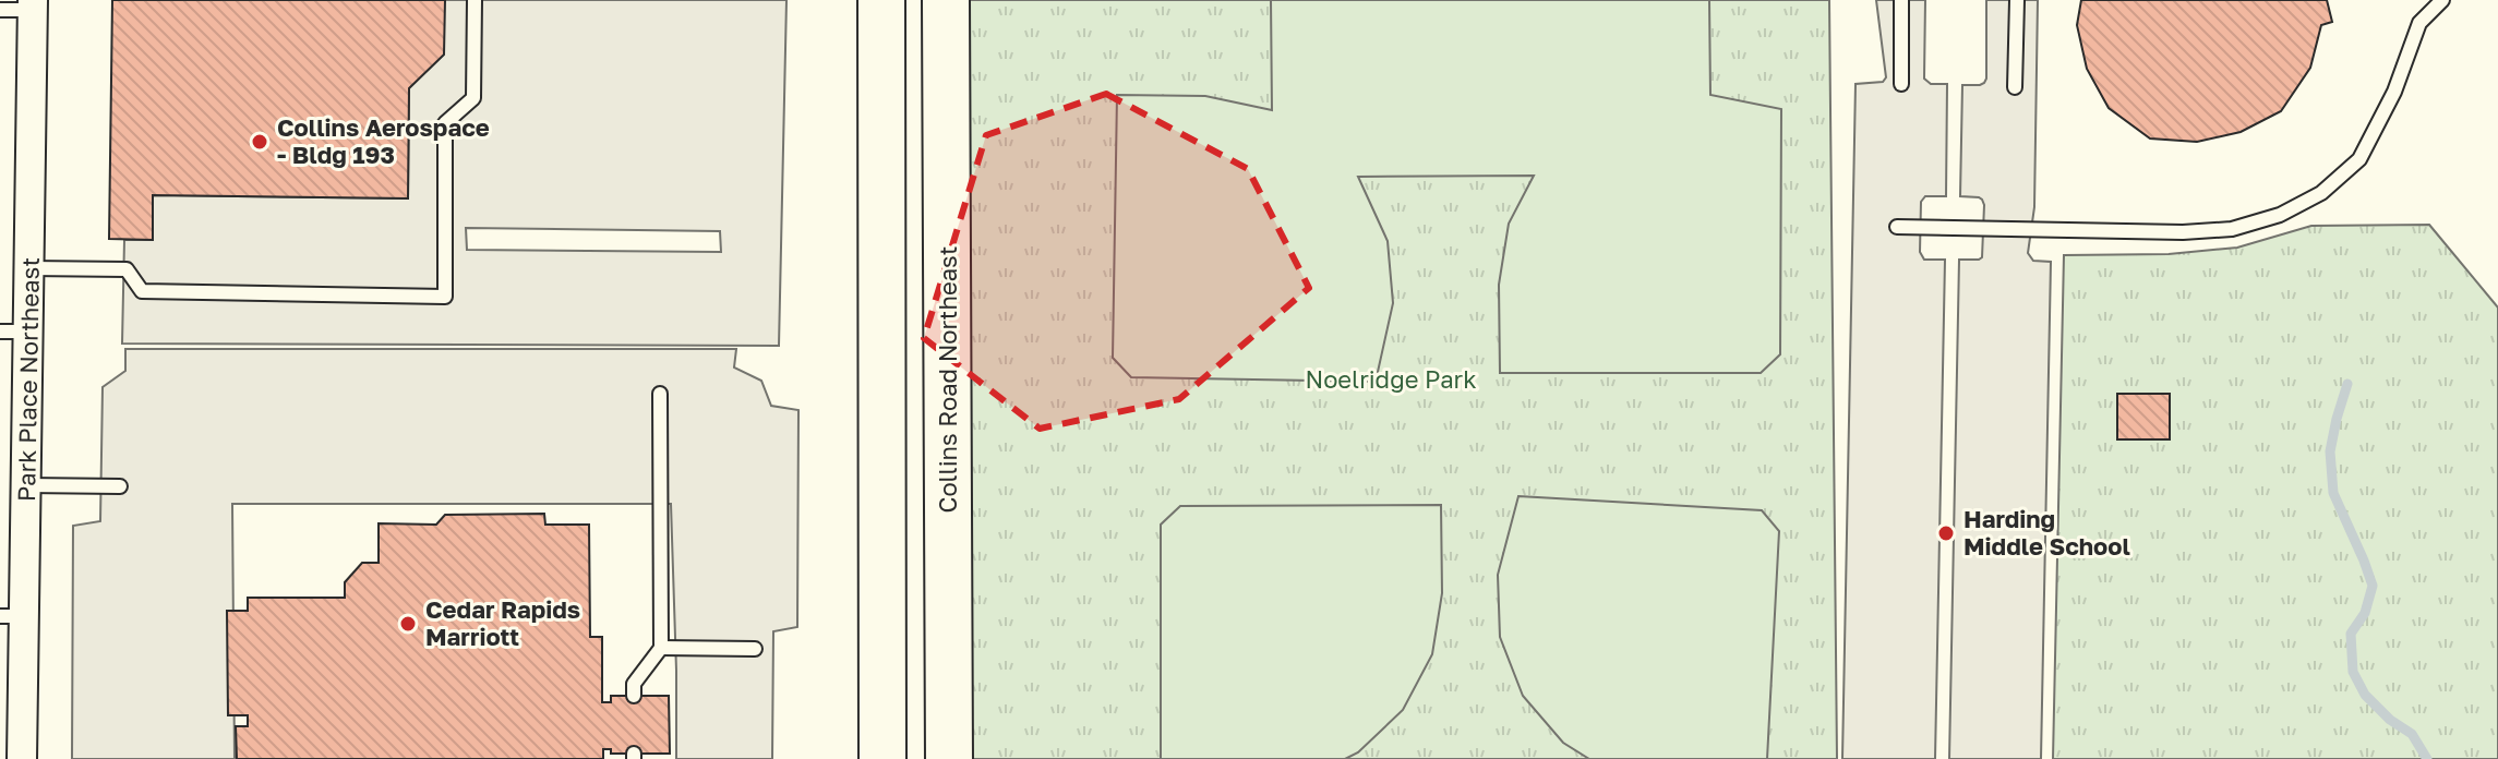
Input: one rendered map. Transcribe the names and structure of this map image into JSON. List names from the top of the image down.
{
  "streets": {
    "highway": ["Collins Road Northeast"],
    "street": ["Park Place Northeast"]
  },
  "parks": ["Noelridge Park"],
  "places": ["Collins Aerospace - Bldg 193", "Harding Middle School", "Cedar Rapids Marriott"]
}
